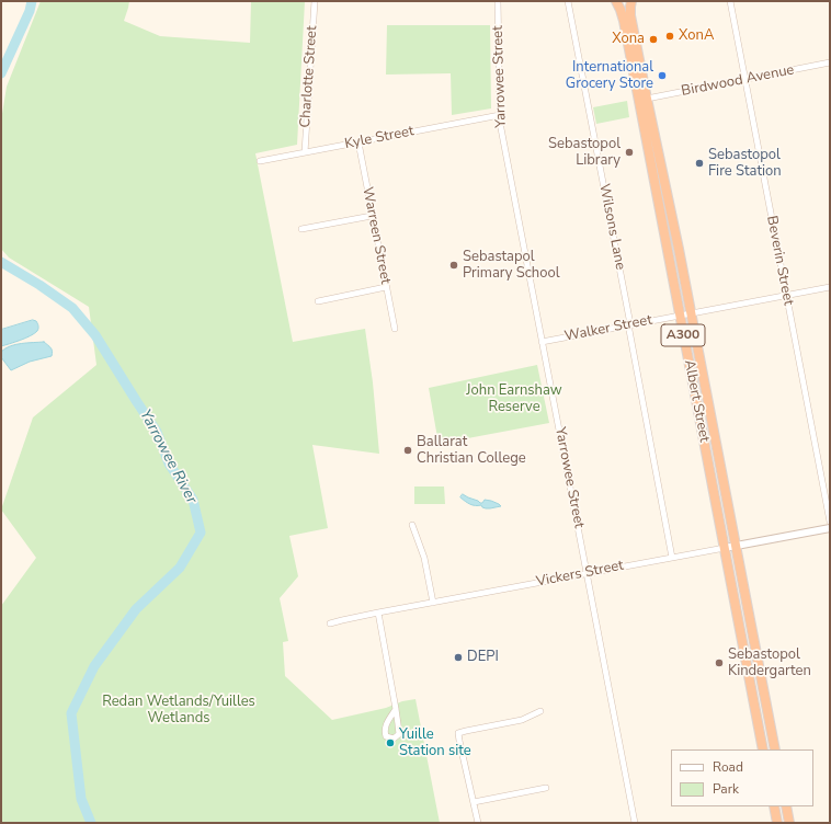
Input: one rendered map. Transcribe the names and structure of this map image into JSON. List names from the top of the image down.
{
  "streets": {
    "highway": ["A300", "Albert Street"],
    "street": [
      "Charlotte Street",
      "Yarrowee Street",
      "Birdwood Avenue",
      "Kyle Street",
      "Wilsons Lane",
      "Warreen Street",
      "Beverin Street",
      "Walker Street",
      "Vickers Street"
    ]
  },
  "crossings": [
    ["Charlotte Street", "Kyle Street"],
    ["Yarrowee Street", "Kyle Street"],
    ["Yarrowee Street", "Walker Street"],
    ["Yarrowee Street", "Vickers Street"],
    ["Birdwood Avenue", "Beverin Street"],
    ["Birdwood Avenue", "Albert Street"],
    ["Kyle Street", "Warreen Street"],
    ["Wilsons Lane", "Walker Street"],
    ["Wilsons Lane", "Vickers Street"],
    ["Beverin Street", "Walker Street"],
    ["Walker Street", "Albert Street"],
    ["Albert Street", "Vickers Street"]
  ],
  "water": ["Yarrowee River"],
  "parks": ["John Earnshaw Reserve", "Redan Wetlands/Yuilles Wetlands"],
  "places": [
    "XonA",
    "Xona",
    "International Grocery Store",
    "Sebastopol Library",
    "Sebastopol Fire Station",
    "Sebastapol Primary School",
    "Ballarat Christian College",
    "DEPI",
    "Sebastopol Kindergarten",
    "Yuille Station site"
  ],
  "legend": ["Road", "Park"]
}
